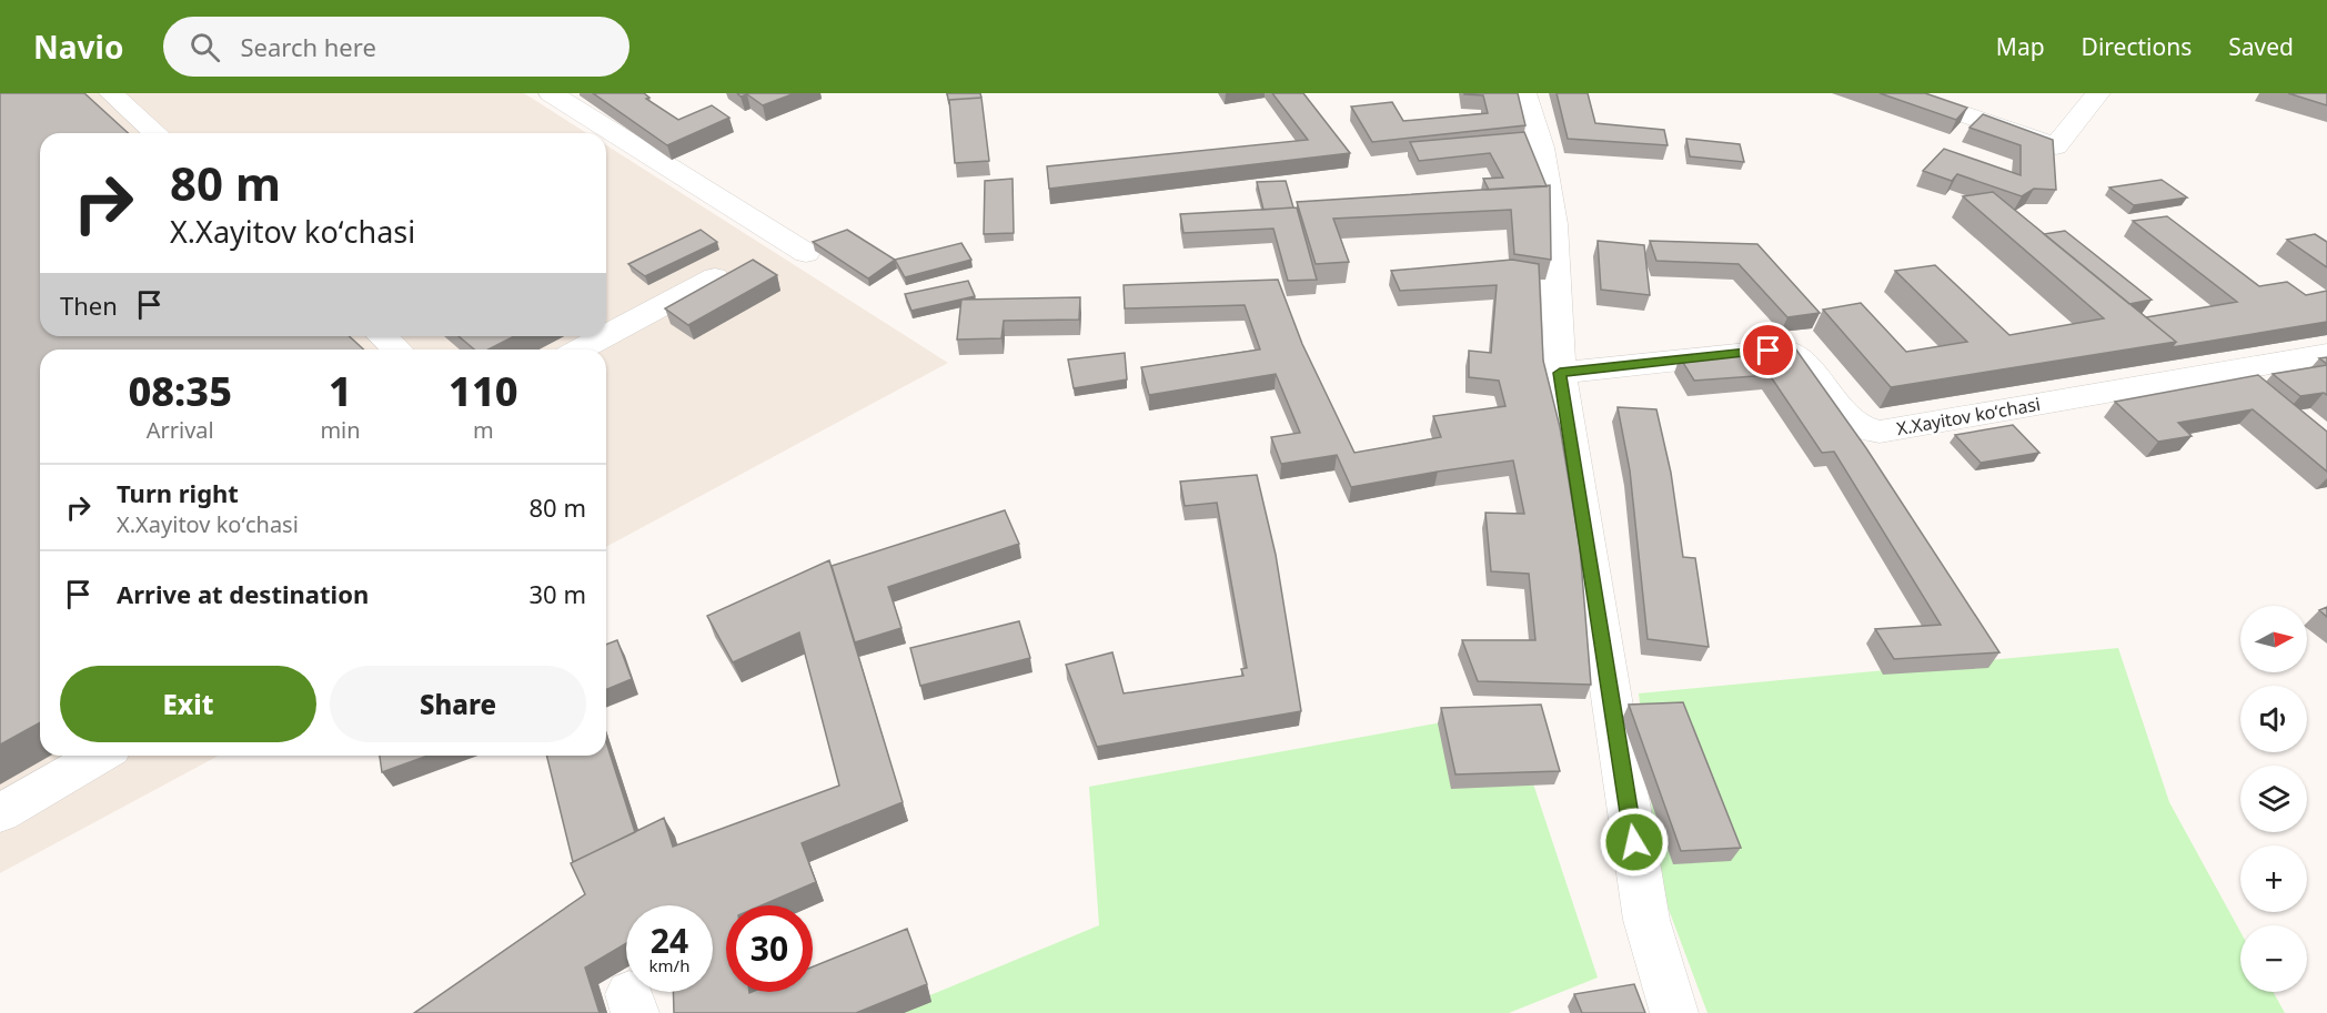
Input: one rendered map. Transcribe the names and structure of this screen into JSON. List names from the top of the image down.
{
  "streets": {
    "street": ["X.Xayitov koʻchasi"]
  },
  "north": "right",
  "page": {
    "header": "Navio",
    "search": "Search here",
    "nav": ["Map", "Directions", "Saved"],
    "turn": ["80 m", "X.Xayitov koʻchasi"],
    "then": "Then",
    "eta": [
      "08:35",
      "Arrival",
      "1",
      "min",
      "110",
      "m"
    ],
    "list": [
      {
        "name": "Turn right",
        "note": "X.Xayitov koʻchasi",
        "value": "80 m"
      },
      {
        "name": "Arrive at destination",
        "value": "30 m"
      }
    ],
    "map_buttons": ["+", "−"],
    "buttons": ["Exit", "Share"],
    "speed": "24 km/h",
    "limit": "30"
  }
}
